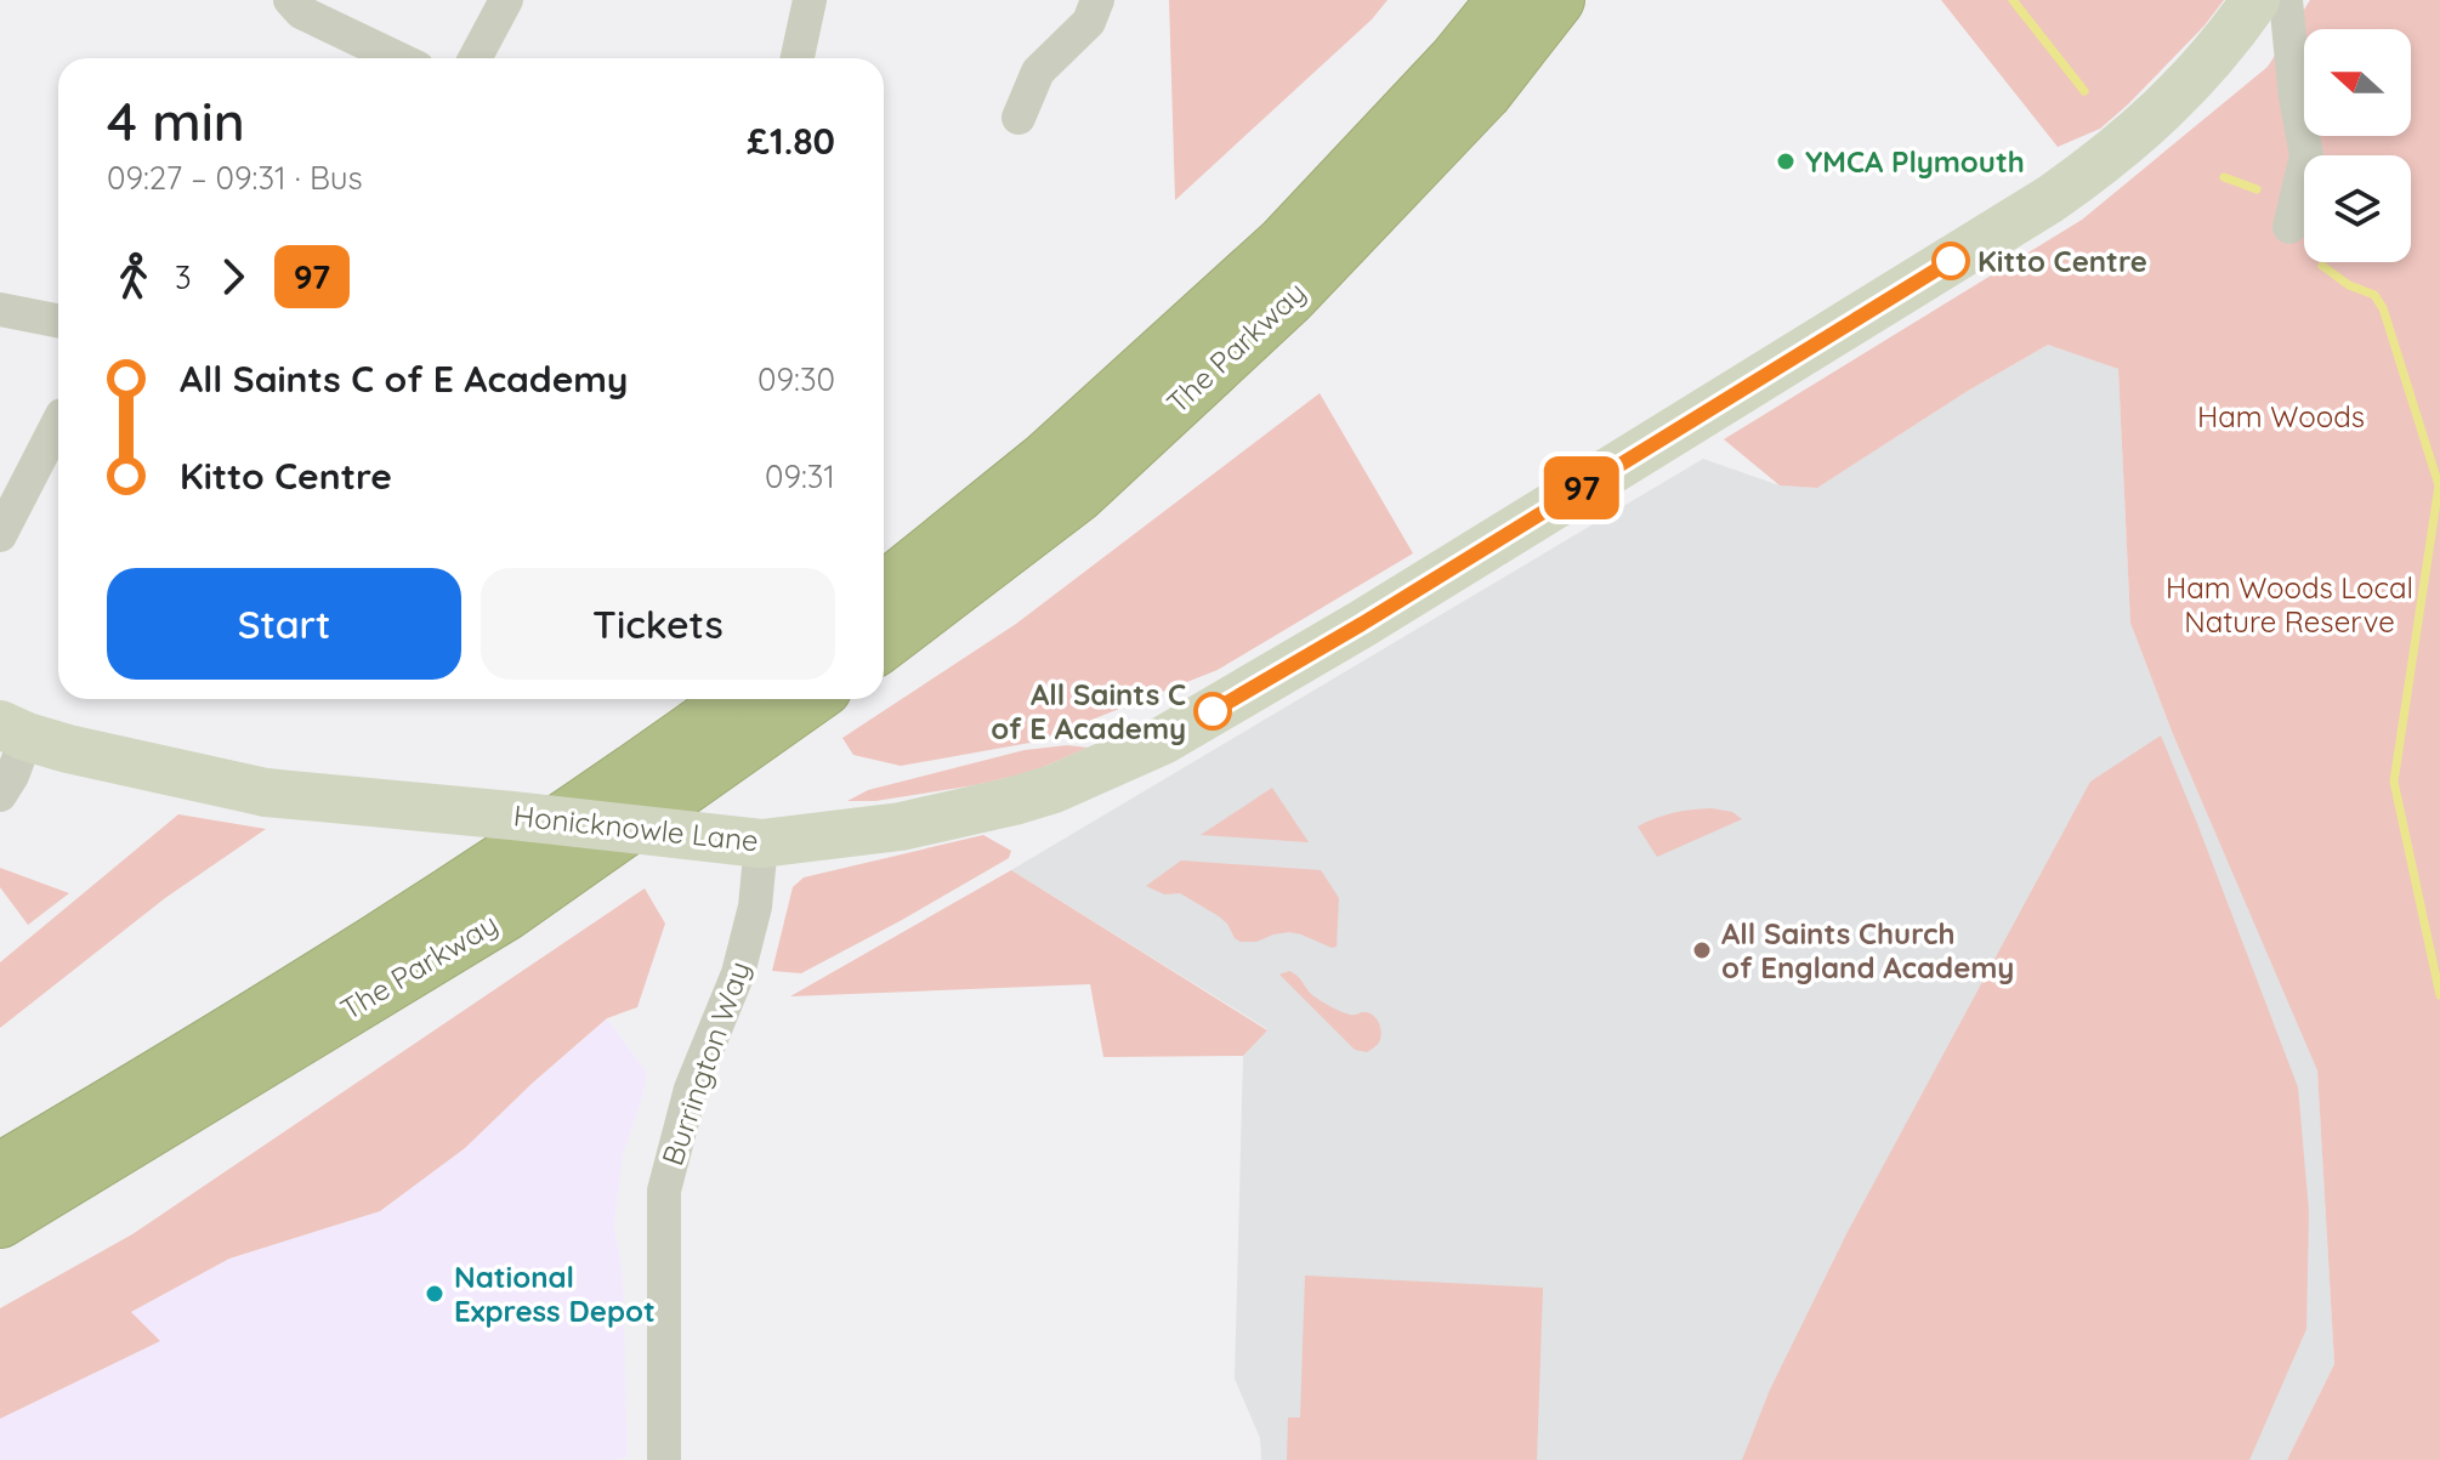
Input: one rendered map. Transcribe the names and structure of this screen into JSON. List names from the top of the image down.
{
  "streets": {
    "highway": ["The Parkway"],
    "street": ["Honicknowle Lane", "Burrington Way"]
  },
  "crossings": [
    ["Honicknowle Lane", "Burrington Way"]
  ],
  "parks": ["Ham Woods", "Ham Woods Local Nature Reserve"],
  "places": [
    "YMCA Plymouth",
    "Kitto Centre",
    "All Saints C of E Academy",
    "All Saints Church of England Academy",
    "National Express Depot"
  ],
  "lines": ["bus line 97"],
  "north": "left",
  "page": {
    "on_map": "97",
    "heading": ["4 min", "09:27 – 09:31 · Bus", "£1.80"],
    "legs": ["3", "97"],
    "list": [
      {
        "name": "All Saints C of E Academy",
        "value": "09:30"
      },
      {
        "name": "Kitto Centre",
        "value": "09:31"
      }
    ],
    "buttons": ["Start", "Tickets"]
  }
}
